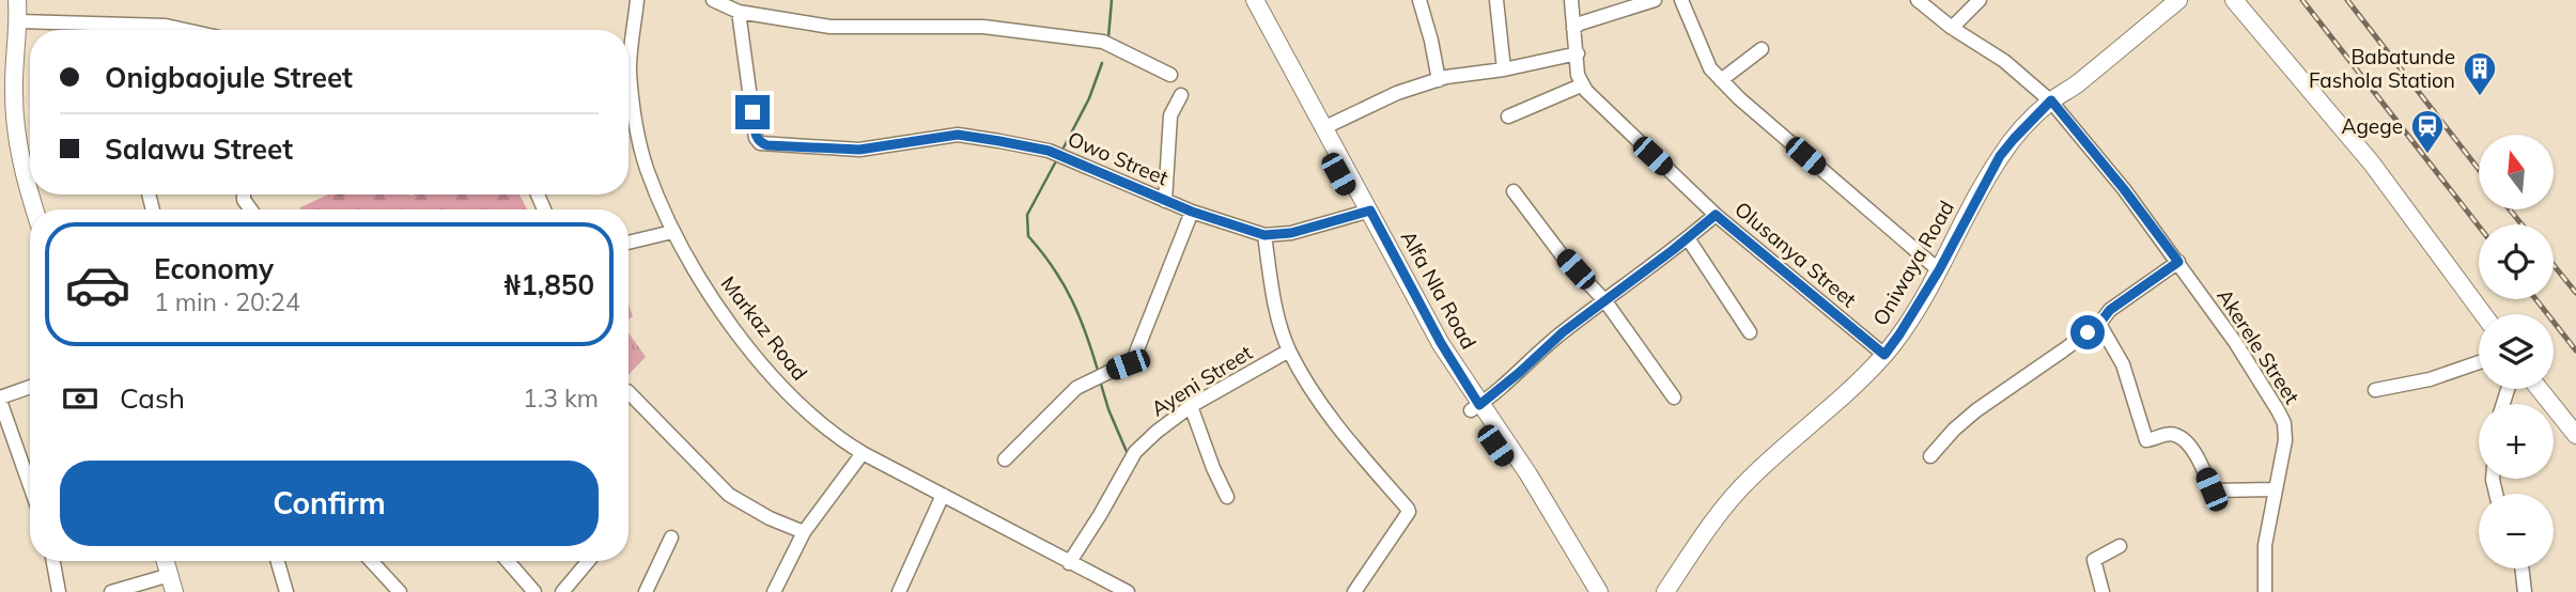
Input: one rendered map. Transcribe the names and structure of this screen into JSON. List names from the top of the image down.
{
  "streets": {
    "main road": ["Oniwaya Road", "Alfa Nla Road"],
    "street": [
      "Owo Street",
      "Olusanya Street",
      "Markaz Road",
      "Akerele Street",
      "Ayeni Street"
    ]
  },
  "crossings": [
    ["Owo Street", "Alfa Nla Road"],
    ["Olusanya Street", "Oniwaya Road"],
    ["Oniwaya Road", "Akerele Street"],
    ["Markaz Road", "Ayeni Street"]
  ],
  "places": {
    "building": ["Babatunde Fashola Station"],
    "station": ["Agege"]
  },
  "north": "top",
  "page": {
    "banner": ["Onigbaojule Street", "Salawu Street"],
    "map_buttons": ["+", "−"],
    "list": [
      {
        "name": "Economy",
        "note": "1 min · 20:24",
        "value": "₦1,850"
      }
    ],
    "pay": ["Cash", "1.3 km"],
    "buttons": "Confirm"
  }
}
